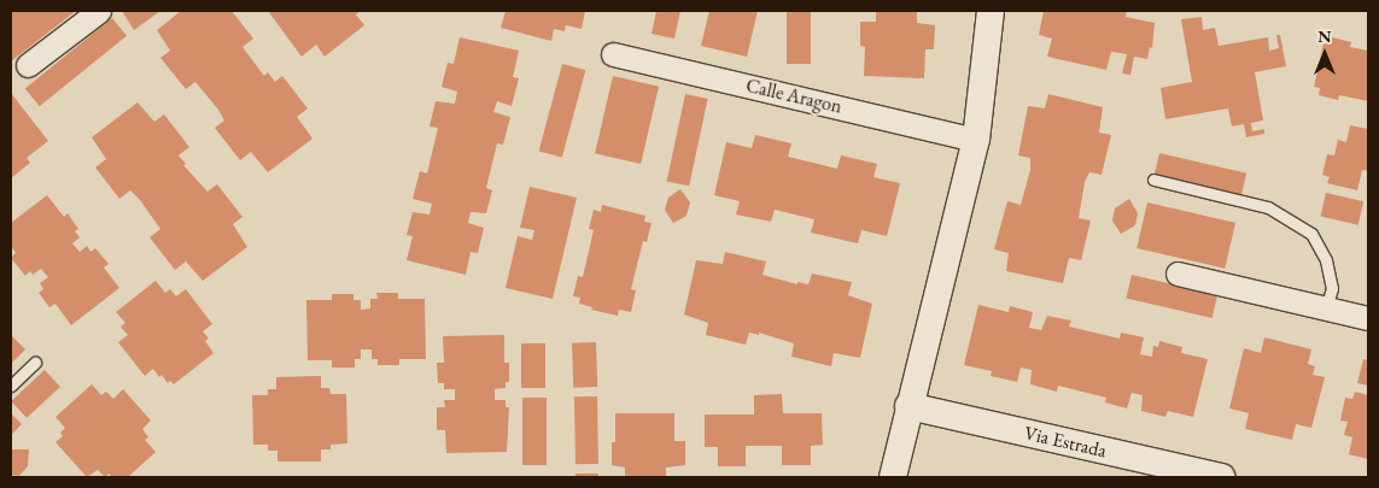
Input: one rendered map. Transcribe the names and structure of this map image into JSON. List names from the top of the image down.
{
  "streets": {
    "street": ["Calle Aragon", "Via Estrada"]
  },
  "north": "top"
}
